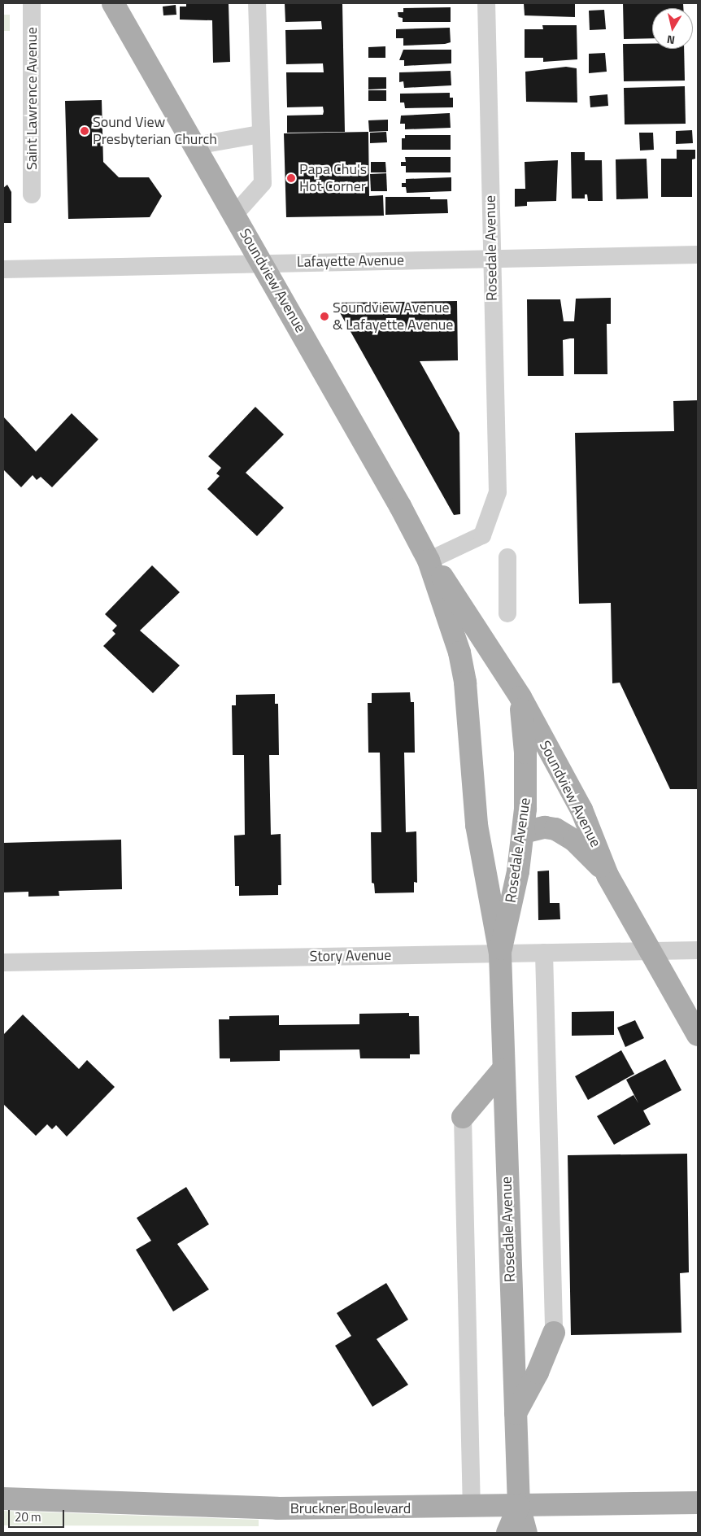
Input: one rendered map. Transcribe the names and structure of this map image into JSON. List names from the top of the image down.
{
  "streets": {
    "main road": ["Rosedale Avenue", "Soundview Avenue", "Bruckner Boulevard"],
    "street": ["Saint Lawrence Avenue", "Lafayette Avenue", "Story Avenue"]
  },
  "crossings": [
    ["Rosedale Avenue", "Lafayette Avenue"],
    ["Rosedale Avenue", "Soundview Avenue"],
    ["Rosedale Avenue", "Story Avenue"],
    ["Rosedale Avenue", "Bruckner Boulevard"],
    ["Lafayette Avenue", "Soundview Avenue"],
    ["Soundview Avenue", "Story Avenue"]
  ],
  "places": ["Sound View Presbyterian Church", "Papa Chu's Hot Corner", "Soundview Avenue & Lafayette Avenue"],
  "scale_bar": "20 m",
  "north": "bottom"
}
